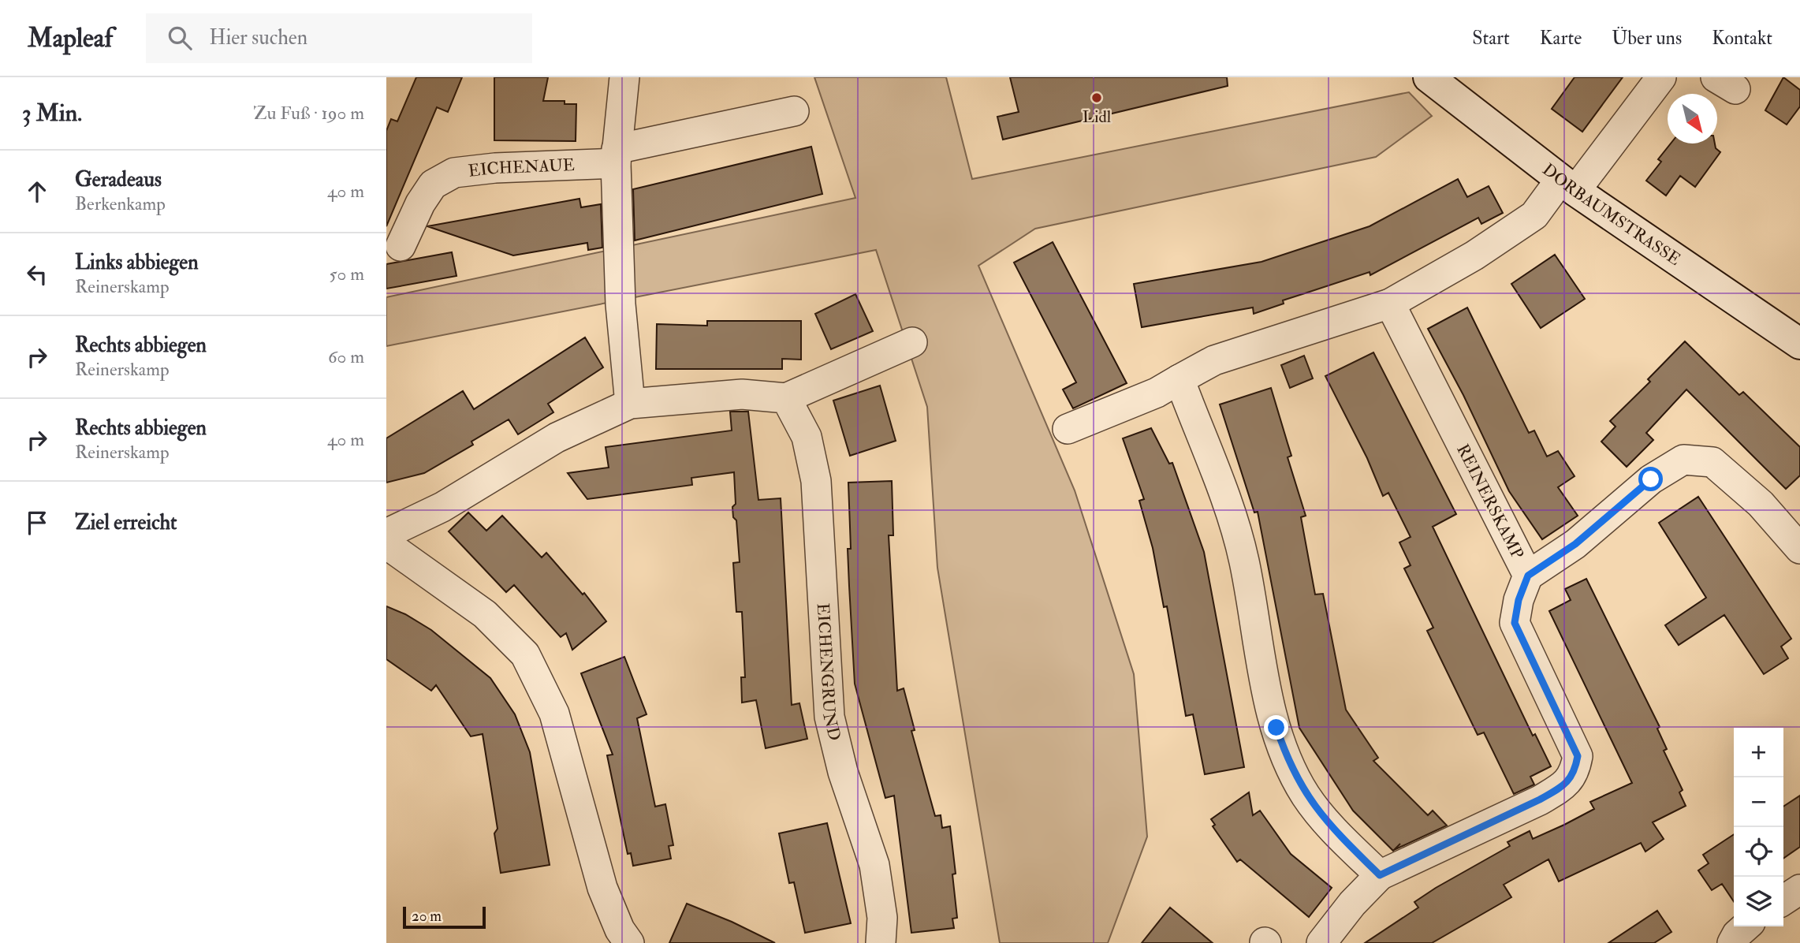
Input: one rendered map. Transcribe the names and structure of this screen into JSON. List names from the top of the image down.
{
  "streets": {
    "street": [
      "EICHENAUE",
      "DORBAUMSTRASSE",
      "REINERSKAMP",
      "EICHENGRUND"
    ]
  },
  "places": ["Lidl"],
  "scale_bar": "20 m",
  "north": "bottom right",
  "page": {
    "header": "Mapleaf",
    "search": "Hier suchen",
    "nav": [
      "Start",
      "Karte",
      "Über uns",
      "Kontakt"
    ],
    "heading": ["3 Min.", "Zu Fuß · 190 m"],
    "list": [
      ["Geradeaus", "Berkenkamp", "40 m"],
      ["Links abbiegen", "Reinerskamp", "50 m"],
      ["Rechts abbiegen", "Reinerskamp", "60 m"],
      ["Rechts abbiegen", "Reinerskamp", "40 m"],
      "Ziel erreicht"
    ],
    "map_buttons": ["+", "−"],
    "scale": "20 m"
  }
}
